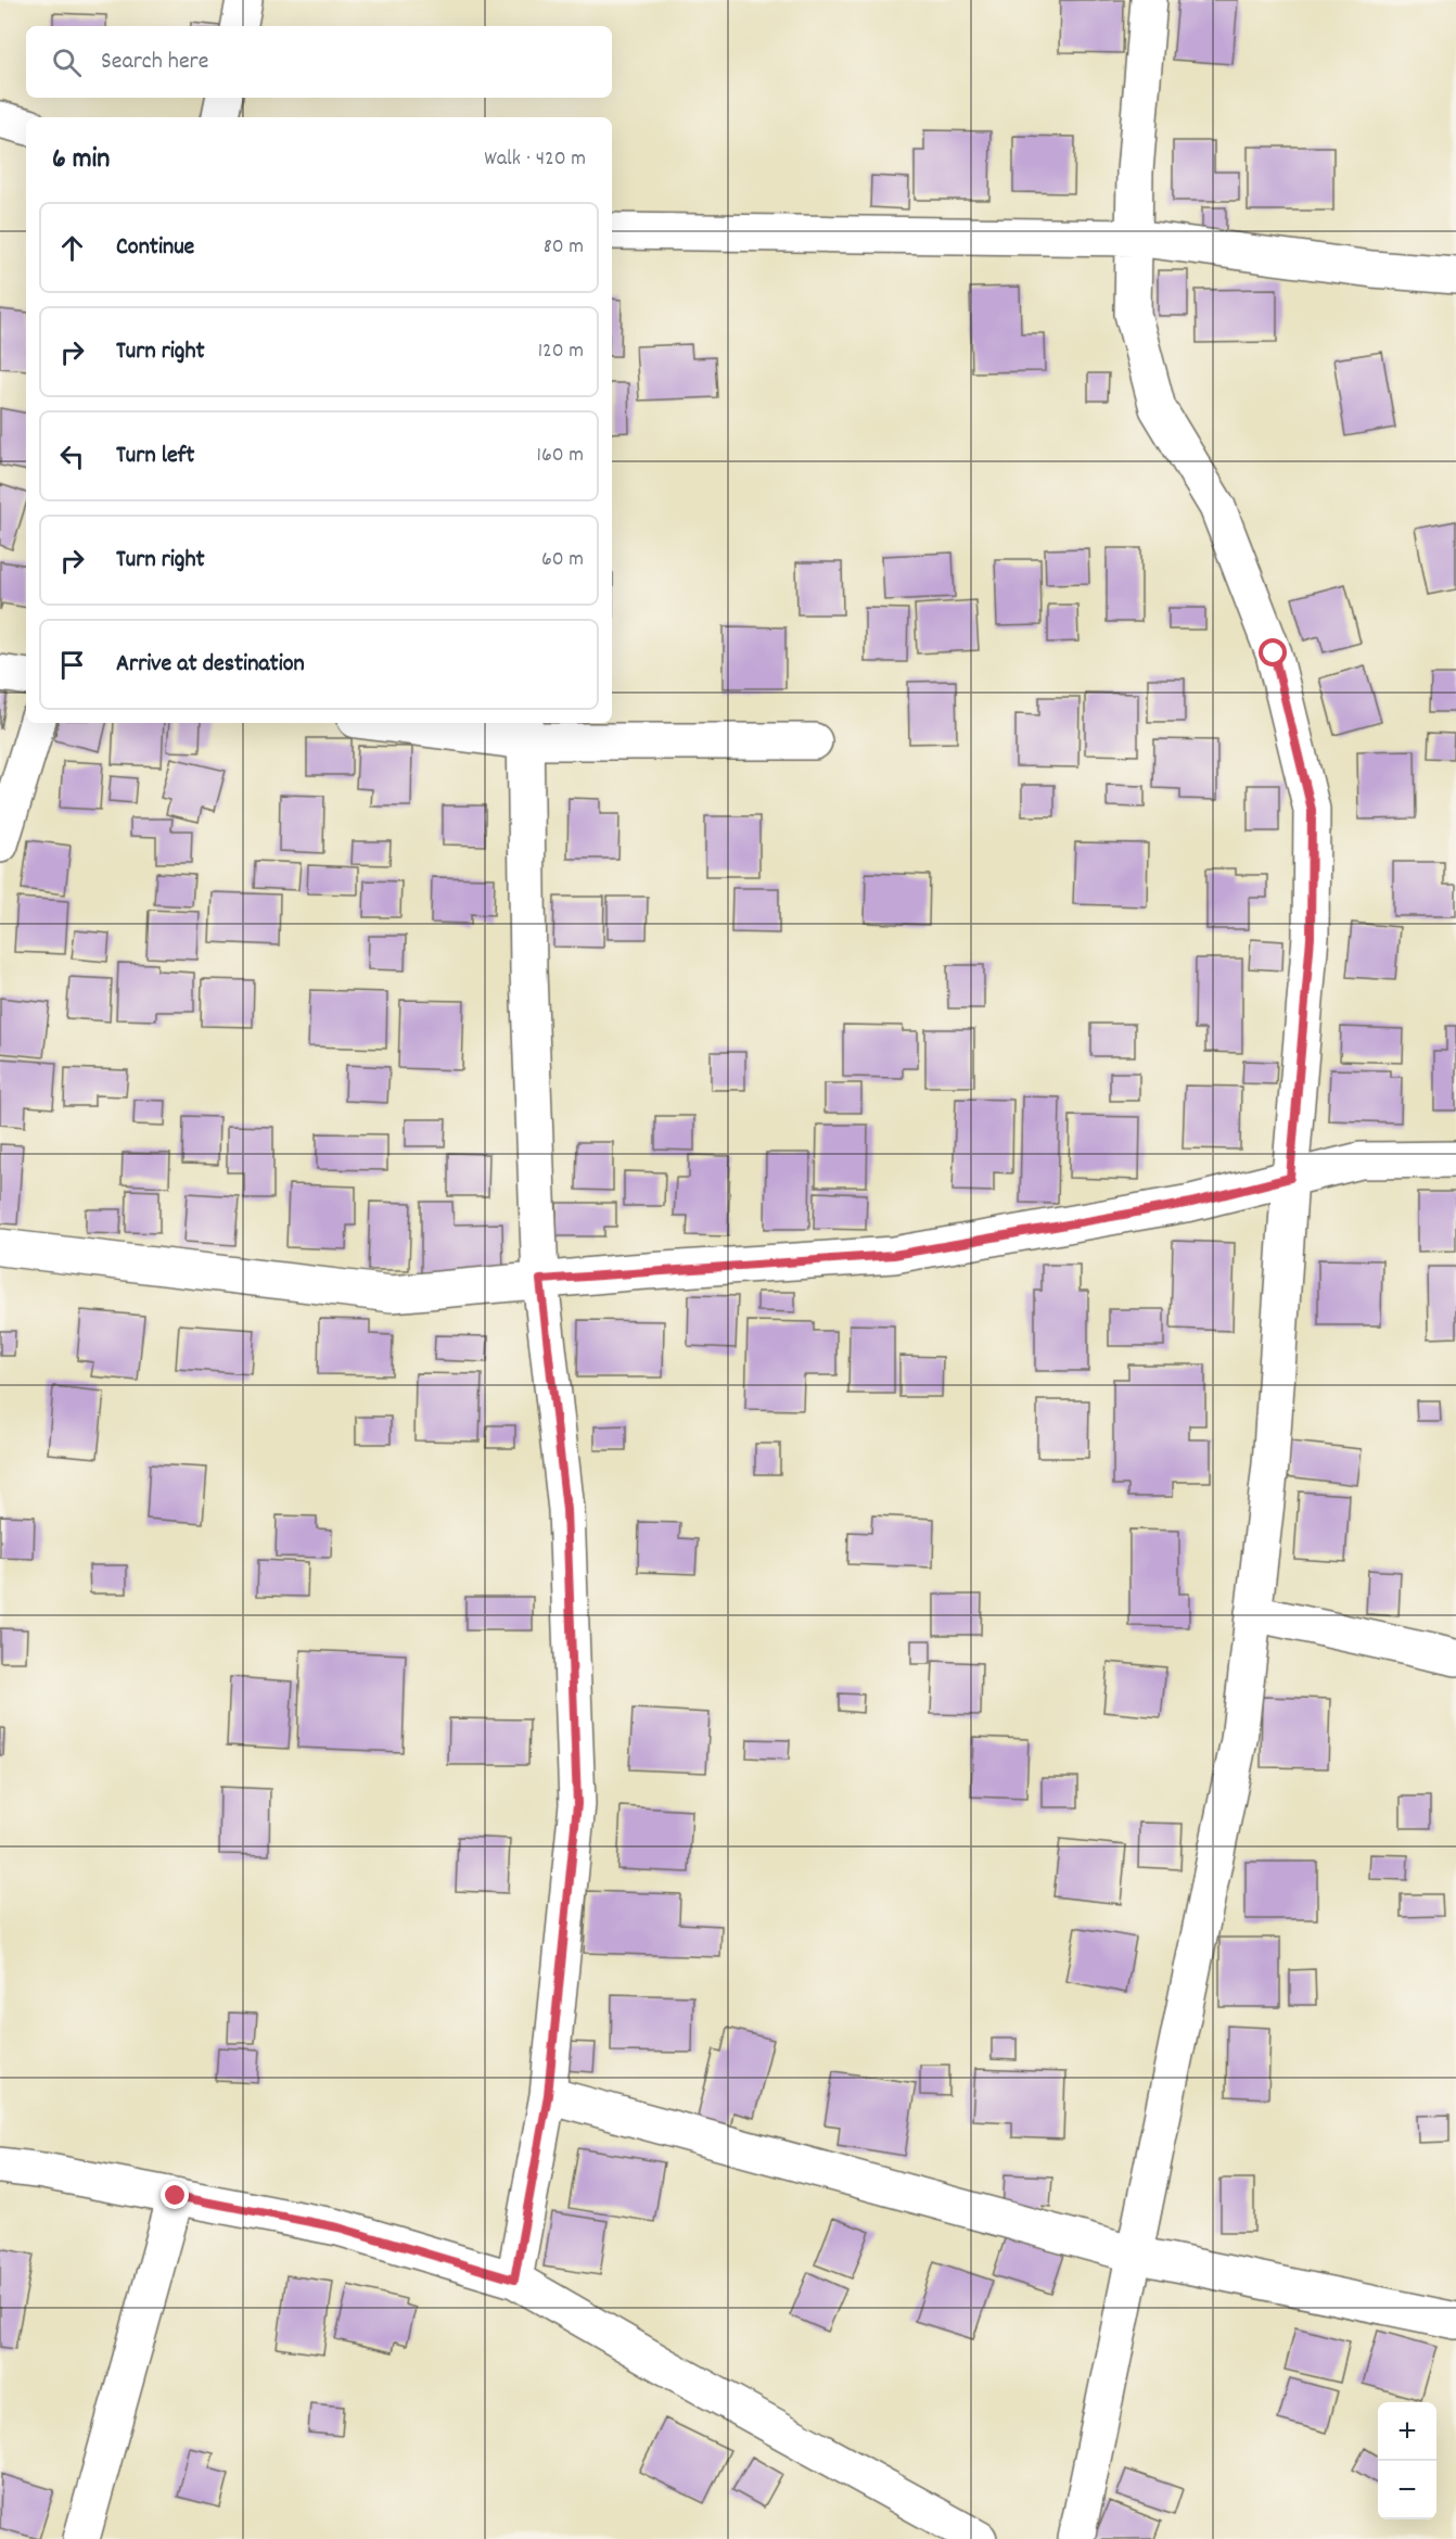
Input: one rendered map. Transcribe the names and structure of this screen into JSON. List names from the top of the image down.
{
  "page": {
    "search": "Search here",
    "heading": ["6 min", "Walk · 420 m"],
    "list": [
      ["Continue", "80 m"],
      ["Turn right", "120 m"],
      ["Turn left", "160 m"],
      ["Turn right", "60 m"],
      "Arrive at destination"
    ],
    "map_buttons": ["+", "−"]
  }
}
